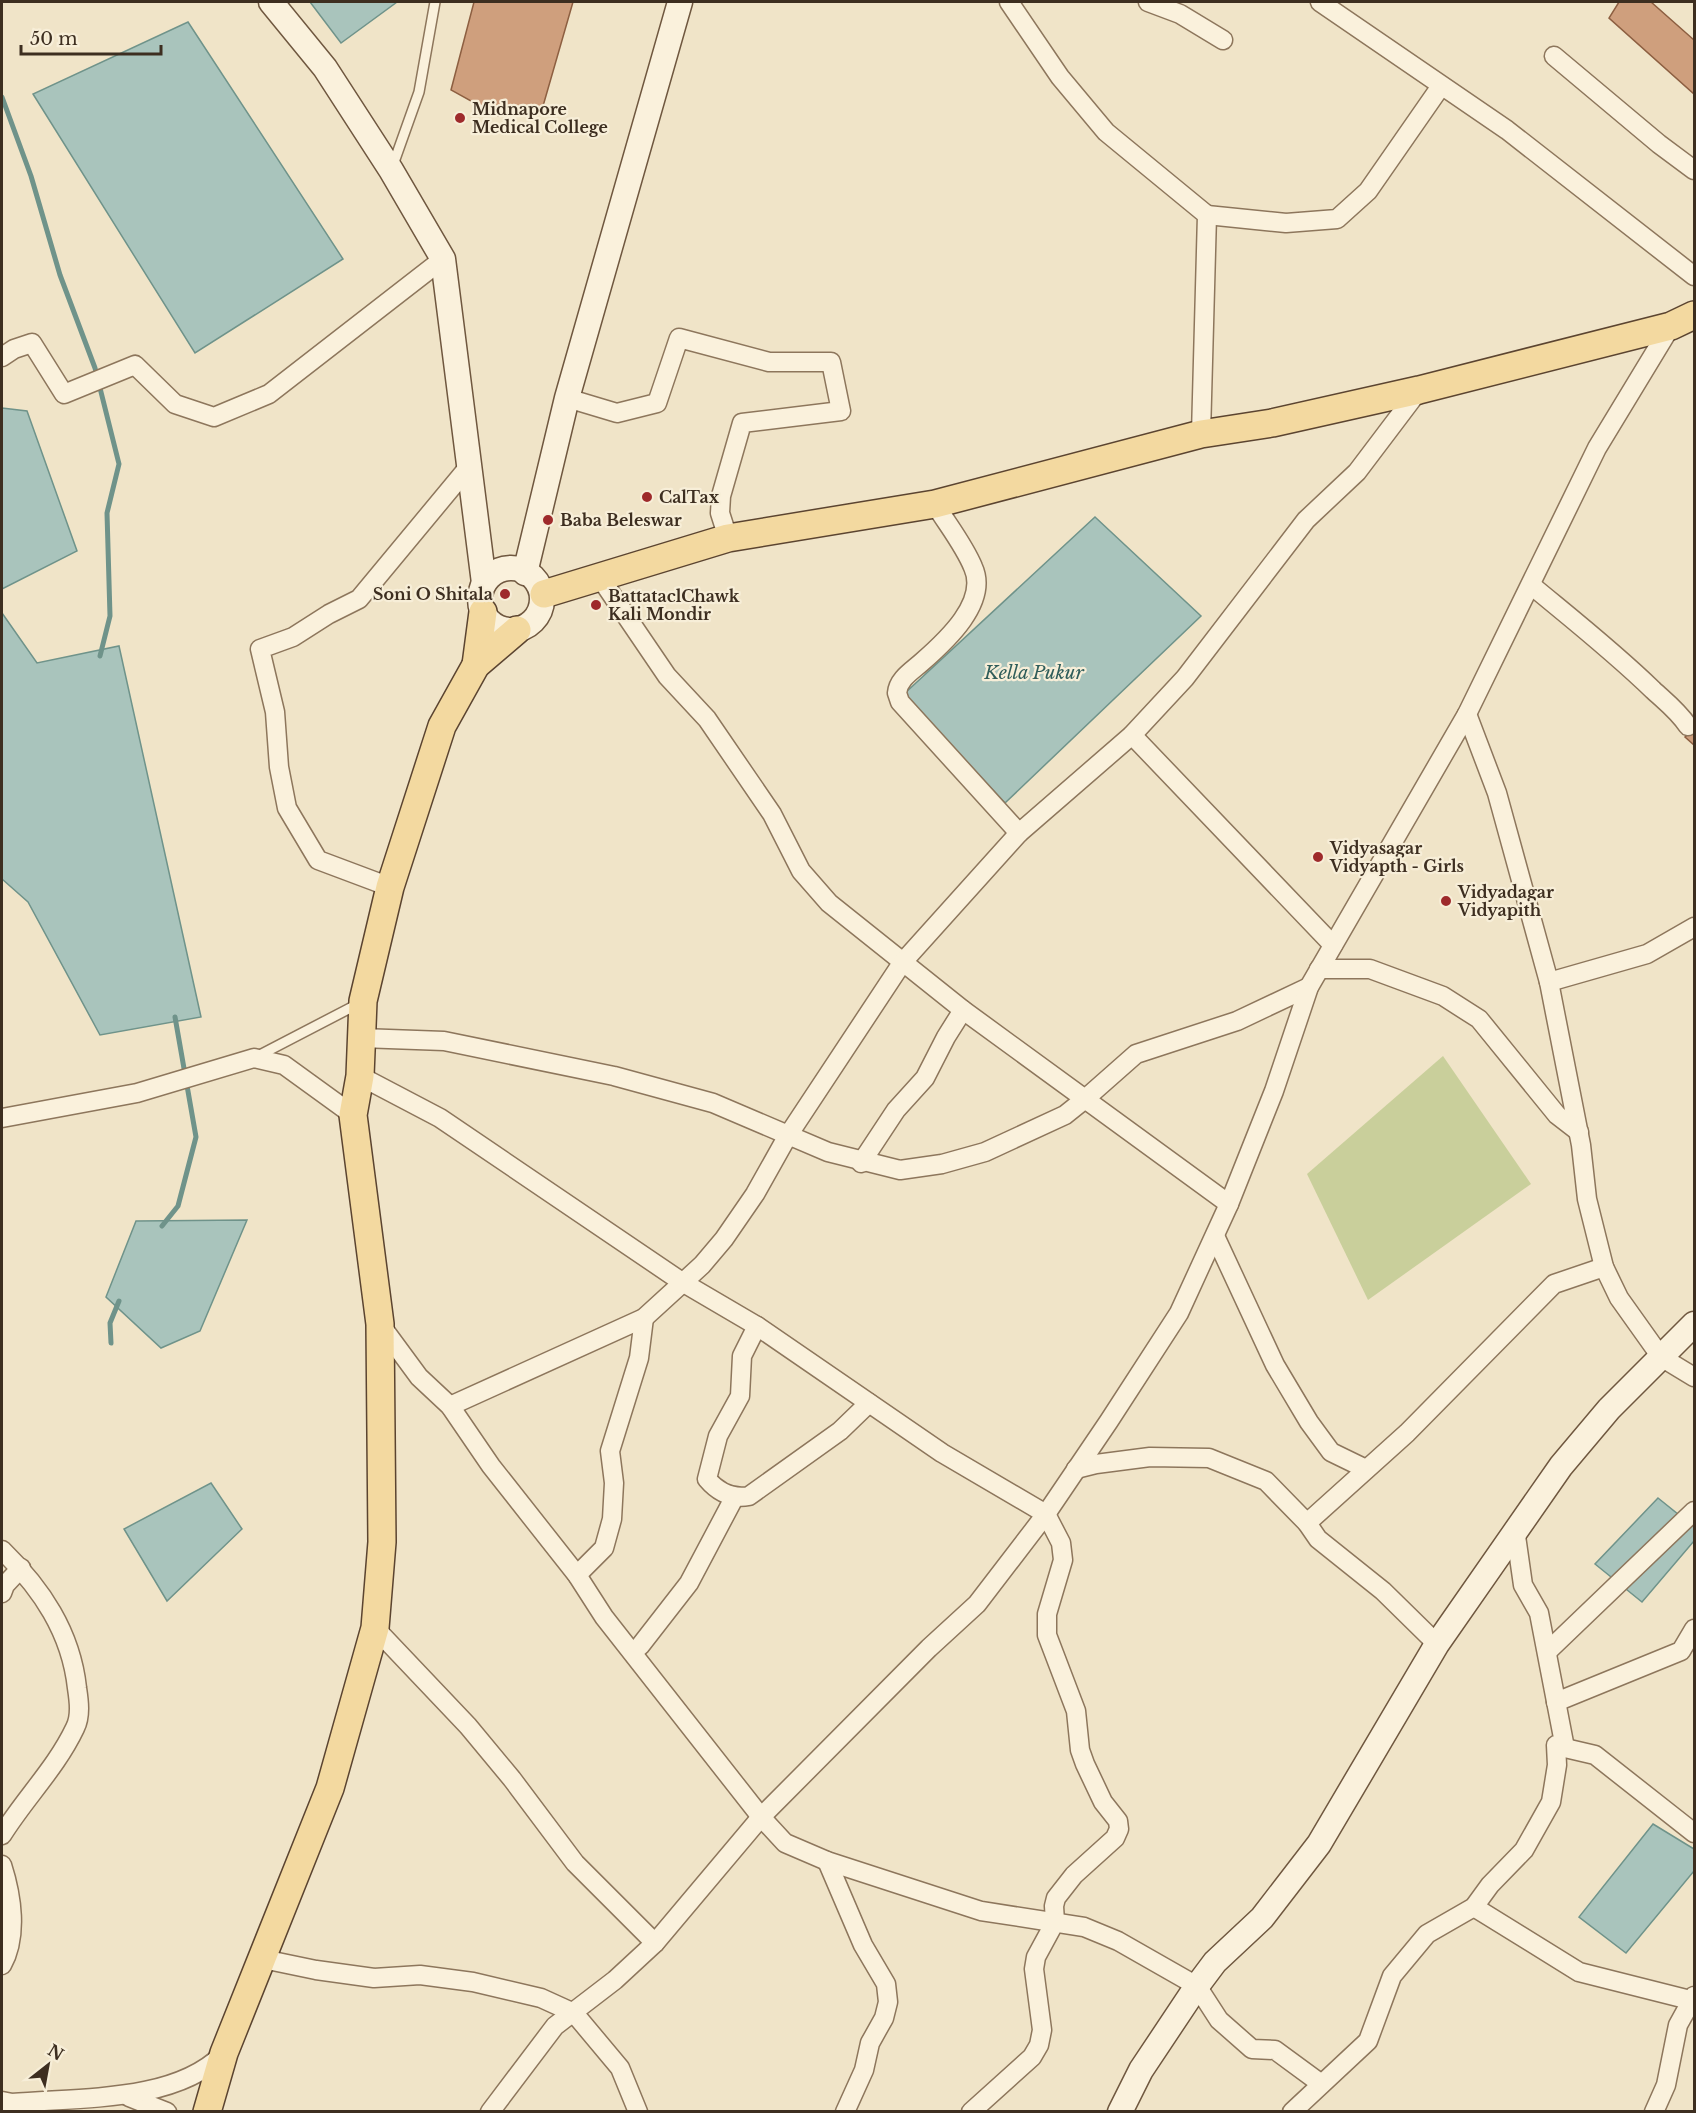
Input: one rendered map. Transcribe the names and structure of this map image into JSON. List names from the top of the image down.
{
  "water": ["Kella Pukur"],
  "places": [
    "Midnapore Medical College",
    "CalTax",
    "Baba Beleswar",
    "Soni O Shitala",
    "BattataclChawk Kali Mondir",
    "Vidyasagar Vidyapth - Girls",
    "Vidyadagar Vidyapith"
  ],
  "scale_bar": "50 m",
  "north": "top right"
}
